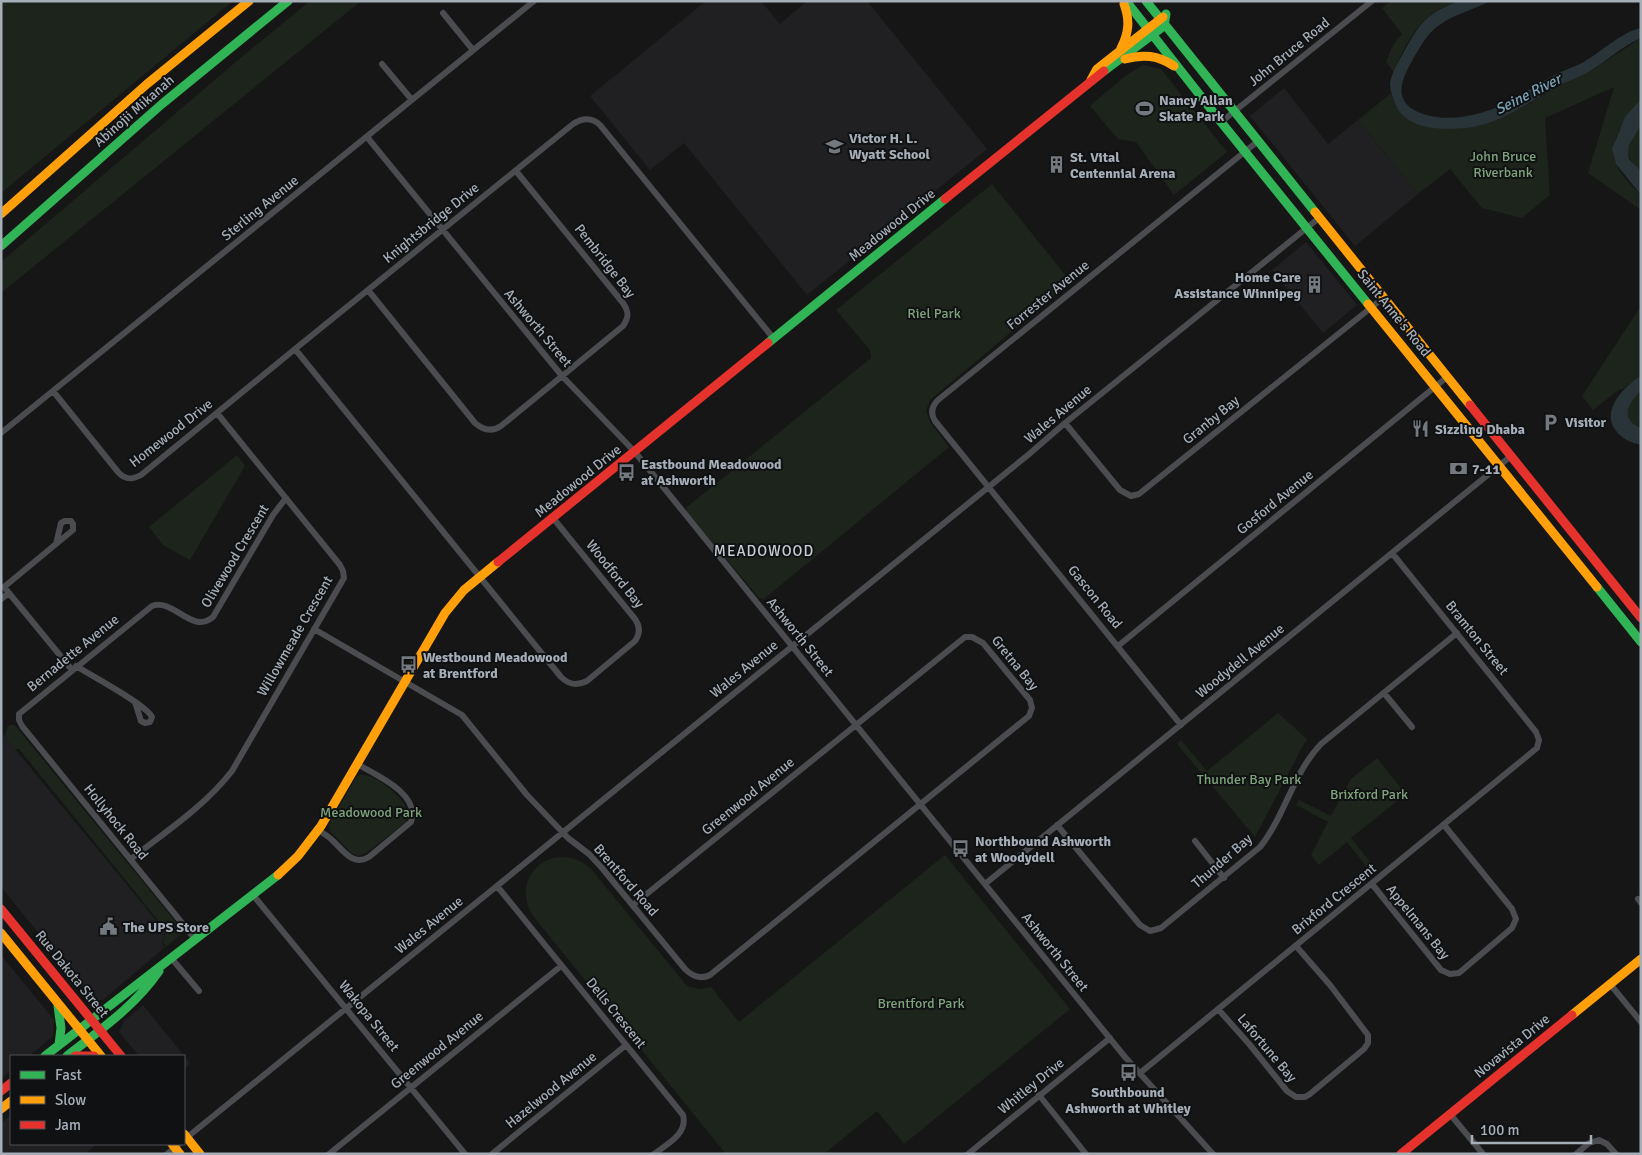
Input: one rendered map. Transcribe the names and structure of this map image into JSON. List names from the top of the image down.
{
  "streets": {
    "main road": [
      "Abinojii Mikanah",
      "Meadowood Drive",
      "Saint Anne's Road",
      "Rue Dakota Street",
      "Novavista Drive"
    ],
    "street": [
      "John Bruce Road",
      "Sterling Avenue",
      "Knightsbridge Drive",
      "Pembridge Bay",
      "Forrester Avenue",
      "Ashworth Street",
      "Wales Avenue",
      "Granby Bay",
      "Homewood Drive",
      "Gosford Avenue",
      "Olivewood Crescent",
      "Woodford Bay",
      "Gascon Road",
      "Willowmeade Crescent",
      "Bramton Street",
      "Bernadette Avenue",
      "Woodydell Avenue",
      "Gretna Bay",
      "Greenwood Avenue",
      "Hollyhock Road",
      "Thunder Bay",
      "Brentford Road",
      "Brixford Crescent",
      "Appelmans Bay",
      "Dells Crescent",
      "Wakopa Street",
      "Lafortune Bay",
      "Whitley Drive",
      "Hazelwood Avenue"
    ]
  },
  "crossings": [
    ["John Bruce Road", "Saint Anne's Road"],
    ["Sterling Avenue", "Ashworth Street"],
    ["Sterling Avenue", "Homewood Drive"],
    ["Knightsbridge Drive", "Meadowood Drive"],
    ["Knightsbridge Drive", "Pembridge Bay"],
    ["Knightsbridge Drive", "Ashworth Street"],
    ["Knightsbridge Drive", "Homewood Drive"],
    ["Meadowood Drive", "Saint Anne's Road"],
    ["Meadowood Drive", "Ashworth Street"],
    ["Meadowood Drive", "Woodford Bay"],
    ["Meadowood Drive", "Hollyhock Road"],
    ["Meadowood Drive", "Brentford Road"],
    ["Meadowood Drive", "Rue Dakota Street"],
    ["Meadowood Drive", "Wakopa Street"],
    ["Pembridge Bay", "Ashworth Street"],
    ["Forrester Avenue", "Saint Anne's Road"],
    ["Forrester Avenue", "Wales Avenue"],
    ["Forrester Avenue", "Gascon Road"],
    ["Saint Anne's Road", "Wales Avenue"],
    ["Saint Anne's Road", "Granby Bay"],
    ["Saint Anne's Road", "Gosford Avenue"],
    ["Saint Anne's Road", "Woodydell Avenue"],
    ["Ashworth Street", "Wales Avenue"],
    ["Ashworth Street", "Woodydell Avenue"],
    ["Ashworth Street", "Gretna Bay"],
    ["Ashworth Street", "Greenwood Avenue"],
    ["Ashworth Street", "Brentford Road"],
    ["Ashworth Street", "Brixford Crescent"],
    ["Ashworth Street", "Whitley Drive"],
    ["Wales Avenue", "Granby Bay"],
    ["Wales Avenue", "Gascon Road"],
    ["Wales Avenue", "Brentford Road"],
    ["Wales Avenue", "Dells Crescent"],
    ["Wales Avenue", "Wakopa Street"],
    ["Homewood Drive", "Willowmeade Crescent"],
    ["Gosford Avenue", "Gascon Road"],
    ["Olivewood Crescent", "Willowmeade Crescent"],
    ["Olivewood Crescent", "Bernadette Avenue"],
    ["Gascon Road", "Woodydell Avenue"],
    ["Willowmeade Crescent", "Hollyhock Road"],
    ["Willowmeade Crescent", "Brentford Road"],
    ["Bramton Street", "Woodydell Avenue"],
    ["Bramton Street", "Thunder Bay"],
    ["Bramton Street", "Brixford Crescent"],
    ["Bernadette Avenue", "Hollyhock Road"],
    ["Woodydell Avenue", "Thunder Bay"],
    ["Gretna Bay", "Greenwood Avenue"],
    ["Gretna Bay", "Brentford Road"],
    ["Greenwood Avenue", "Brentford Road"],
    ["Greenwood Avenue", "Dells Crescent"],
    ["Greenwood Avenue", "Wakopa Street"],
    ["Brixford Crescent", "Appelmans Bay"],
    ["Brixford Crescent", "Lafortune Bay"],
    ["Dells Crescent", "Hazelwood Avenue"]
  ],
  "districts": ["MEADOWOOD"],
  "water": ["Seine River"],
  "parks": [
    "John Bruce Riverbank",
    "Riel Park",
    "Thunder Bay Park",
    "Brixford Park",
    "Meadowood Park",
    "Brentford Park"
  ],
  "places": {
    "sports": ["Nancy Allan Skate Park"],
    "school or university": ["Victor H. L. Wyatt School"],
    "building": ["St. Vital Centennial Arena", "Home Care Assistance Winnipeg"],
    "parking": ["Visitor"],
    "restaurant": ["Sizzling Dhaba"],
    "bank": ["7-11"],
    "bus stop": [
      "Eastbound Meadowood at Ashworth",
      "Westbound Meadowood at Brentford",
      "Northbound Ashworth at Woodydell",
      "Southbound Ashworth at Whitley"
    ],
    "public building": ["The UPS Store"]
  },
  "legend": ["Fast", "Slow", "Jam"],
  "scale_bar": "100 m"
}
